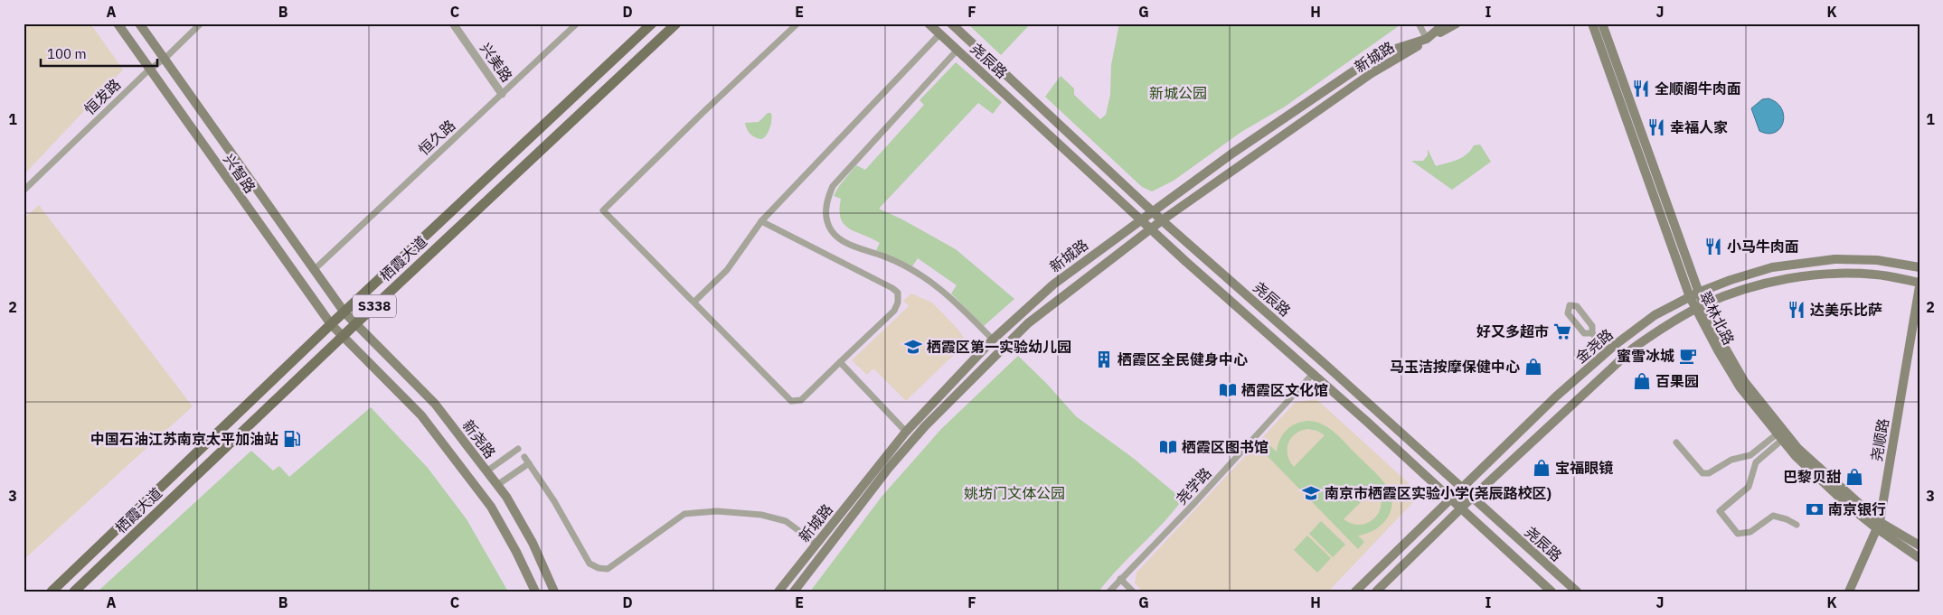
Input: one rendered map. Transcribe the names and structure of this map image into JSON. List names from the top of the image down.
{
  "streets": {
    "main road": [
      "新城路",
      "尧辰路",
      "兴智路",
      "栖霞大道",
      "S338",
      "翠林北路",
      "金尧路",
      "新尧路",
      "尧顺路"
    ],
    "street": [
      "兴美路",
      "恒发路",
      "恒久路",
      "尧学路"
    ]
  },
  "crossings": [
    ["新城路", "尧辰路"],
    ["尧辰路", "金尧路"],
    ["尧辰路", "尧学路"],
    ["兴美路", "恒久路"],
    ["恒发路", "兴智路"],
    ["恒久路", "兴智路"],
    ["兴智路", "栖霞大道"],
    ["兴智路", "新尧路"],
    ["栖霞大道", "新尧路"],
    ["翠林北路", "金尧路"],
    ["翠林北路", "尧顺路"]
  ],
  "parks": ["新城公园", "姚坊门文体公园"],
  "places": {
    "restaurant": [
      "全顺阁牛肉面",
      "幸福人家",
      "小马牛肉面",
      "达美乐比萨"
    ],
    "supermarket": ["好又多超市"],
    "school or university": ["栖霞区第一实验幼儿园", "南京市栖霞区实验小学(尧辰路校区)"],
    "cafe": ["蜜雪冰城"],
    "building": ["栖霞区全民健身中心"],
    "shop": [
      "马玉洁按摩保健中心",
      "百果园",
      "宝福眼镜",
      "巴黎贝甜"
    ],
    "library": ["栖霞区文化馆", "栖霞区图书馆"],
    "fuel station": ["中国石油江苏南京太平加油站"],
    "bank": ["南京银行"]
  },
  "scale_bar": "100 m",
  "grid": {
    "columns": [
      "A",
      "B",
      "C",
      "D",
      "E",
      "F",
      "G",
      "H",
      "I",
      "J",
      "K"
    ],
    "rows": ["1", "2", "3"]
  }
}
